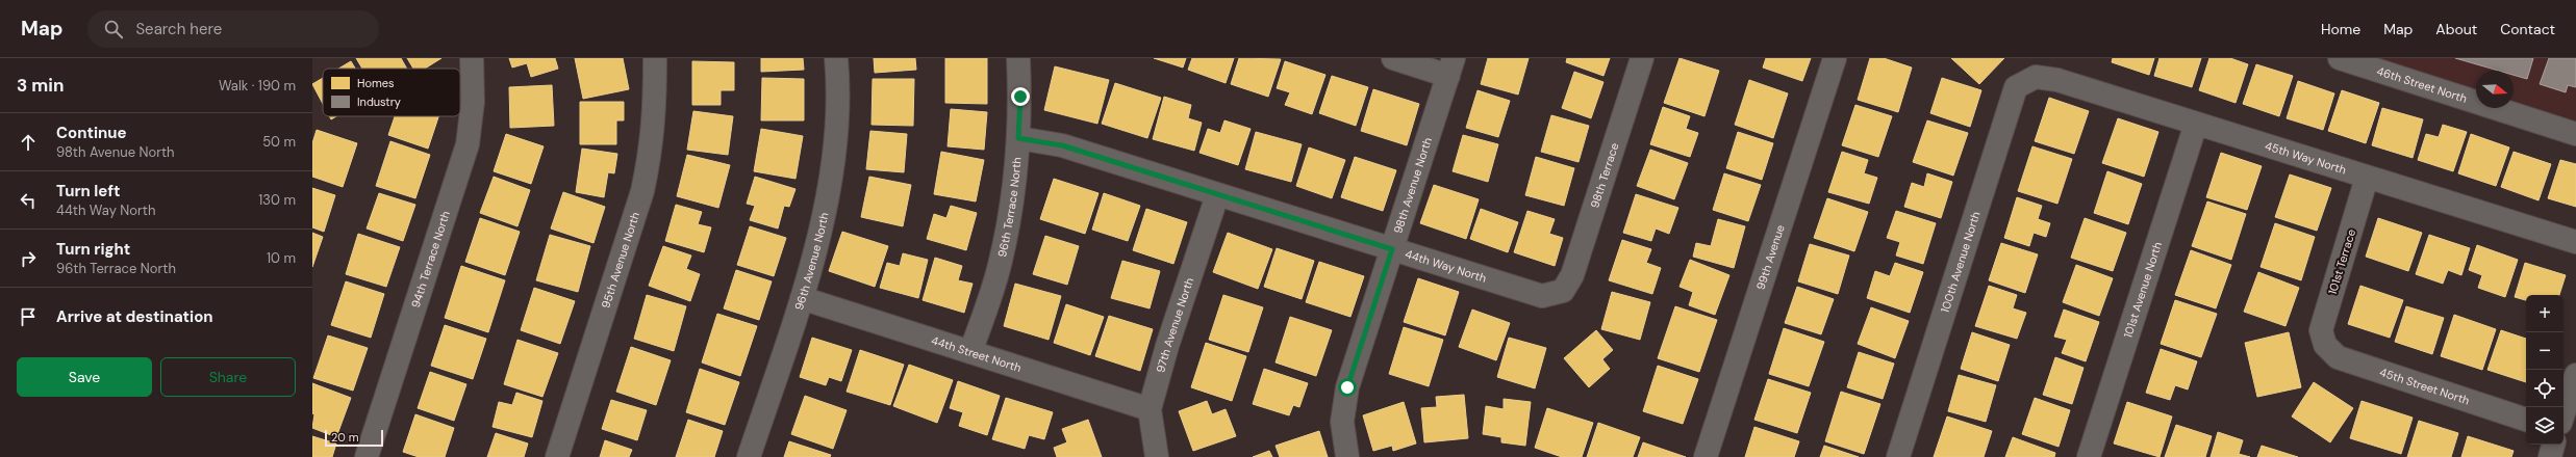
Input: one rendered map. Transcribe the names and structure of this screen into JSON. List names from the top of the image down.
{
  "streets": {
    "street": [
      "46th Street North",
      "45th Way North",
      "98th Terrace",
      "98th Avenue North",
      "96th Terrace North",
      "99th Avenue",
      "94th Terrace North",
      "95th Avenue North",
      "96th Avenue North",
      "100th Avenue North",
      "101st Terrace",
      "44th Way North",
      "101st Avenue North",
      "97th Avenue North",
      "44th Street North",
      "45th Street North"
    ]
  },
  "crossings": [
    ["45th Way North", "100th Avenue North"],
    ["45th Way North", "101st Terrace"],
    ["45th Way North", "101st Avenue North"],
    ["98th Terrace", "44th Way North"],
    ["98th Avenue North", "44th Way North"],
    ["96th Terrace North", "44th Way North"],
    ["96th Terrace North", "44th Street North"],
    ["96th Avenue North", "44th Street North"],
    ["101st Terrace", "45th Street North"],
    ["44th Way North", "97th Avenue North"],
    ["97th Avenue North", "44th Street North"]
  ],
  "legend": ["Homes", "Industry"],
  "scale_bar": "20 m",
  "north": "right",
  "page": {
    "header": "Map",
    "search": "Search here",
    "nav": [
      "Home",
      "Map",
      "About",
      "Contact"
    ],
    "heading": ["3 min", "Walk · 190 m"],
    "list": [
      ["Continue", "98th Avenue North", "50 m"],
      ["Turn left", "44th Way North", "130 m"],
      ["Turn right", "96th Terrace North", "10 m"],
      "Arrive at destination"
    ],
    "map_buttons": ["+", "−"],
    "buttons": ["Save", "Share"],
    "scale": "20 m"
  }
}
